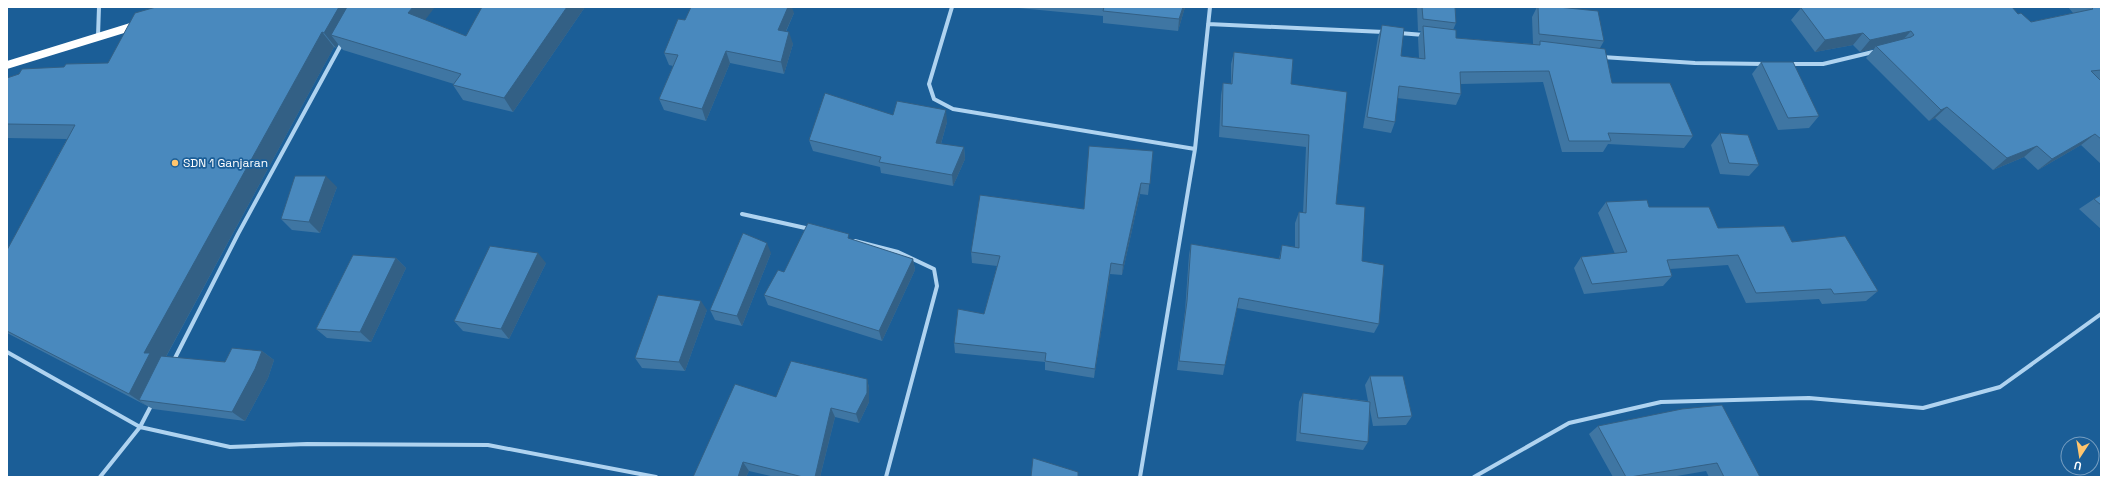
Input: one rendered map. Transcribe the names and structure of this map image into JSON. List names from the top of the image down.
{
  "places": ["SDN 1 Ganjaran"],
  "north": "bottom"
}
